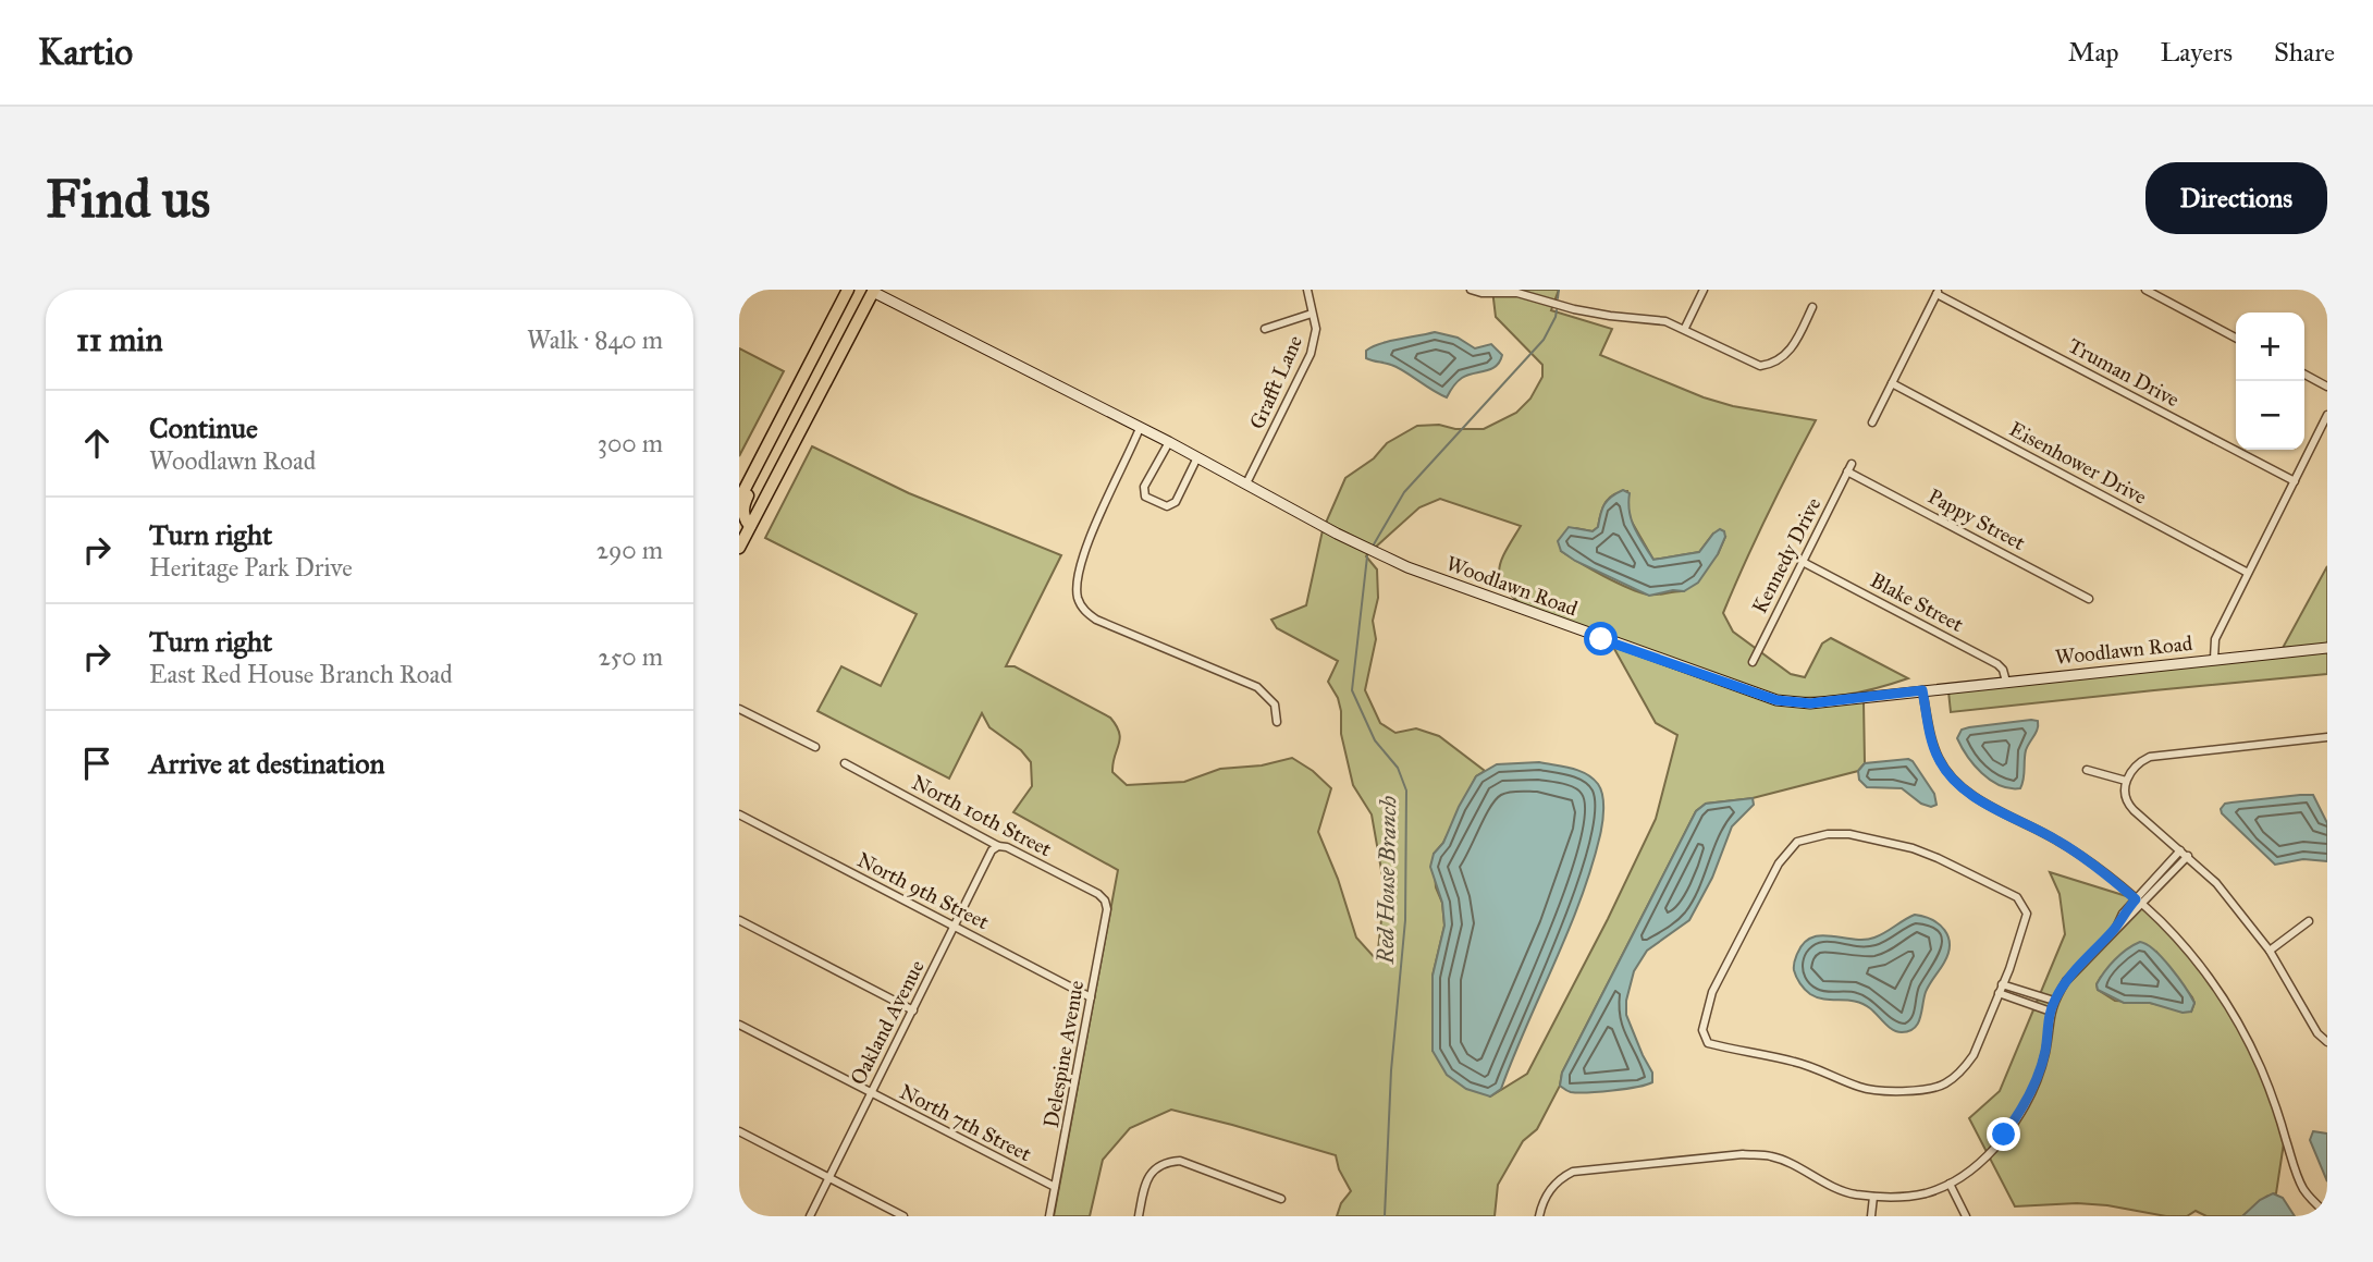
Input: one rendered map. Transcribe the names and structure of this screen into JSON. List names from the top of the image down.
{
  "streets": {
    "street": [
      "Truman Drive",
      "Grafft Lane",
      "Eisenhower Drive",
      "Pappy Street",
      "Kennedy Drive",
      "Woodlawn Road",
      "Blake Street",
      "North 10th Street",
      "North 9th Street",
      "Oakland Avenue",
      "Delespine Avenue",
      "North 7th Street"
    ]
  },
  "crossings": [
    ["Grafft Lane", "Woodlawn Road"],
    ["Pappy Street", "Kennedy Drive"],
    ["Kennedy Drive", "Blake Street"],
    ["Woodlawn Road", "Blake Street"],
    ["North 10th Street", "Oakland Avenue"],
    ["North 10th Street", "Delespine Avenue"],
    ["North 9th Street", "Oakland Avenue"],
    ["North 9th Street", "Delespine Avenue"],
    ["Oakland Avenue", "North 7th Street"],
    ["Delespine Avenue", "North 7th Street"]
  ],
  "water": ["Red House Branch"],
  "page": {
    "header": "Kartio",
    "nav": ["Map", "Layers", "Share"],
    "buttons": "Directions",
    "title": "Find us",
    "heading": ["11 min", "Walk · 840 m"],
    "map_buttons": ["+", "−"],
    "list": [
      ["Continue", "Woodlawn Road", "300 m"],
      ["Turn right", "Heritage Park Drive", "290 m"],
      ["Turn right", "East Red House Branch Road", "250 m"],
      "Arrive at destination"
    ]
  }
}
